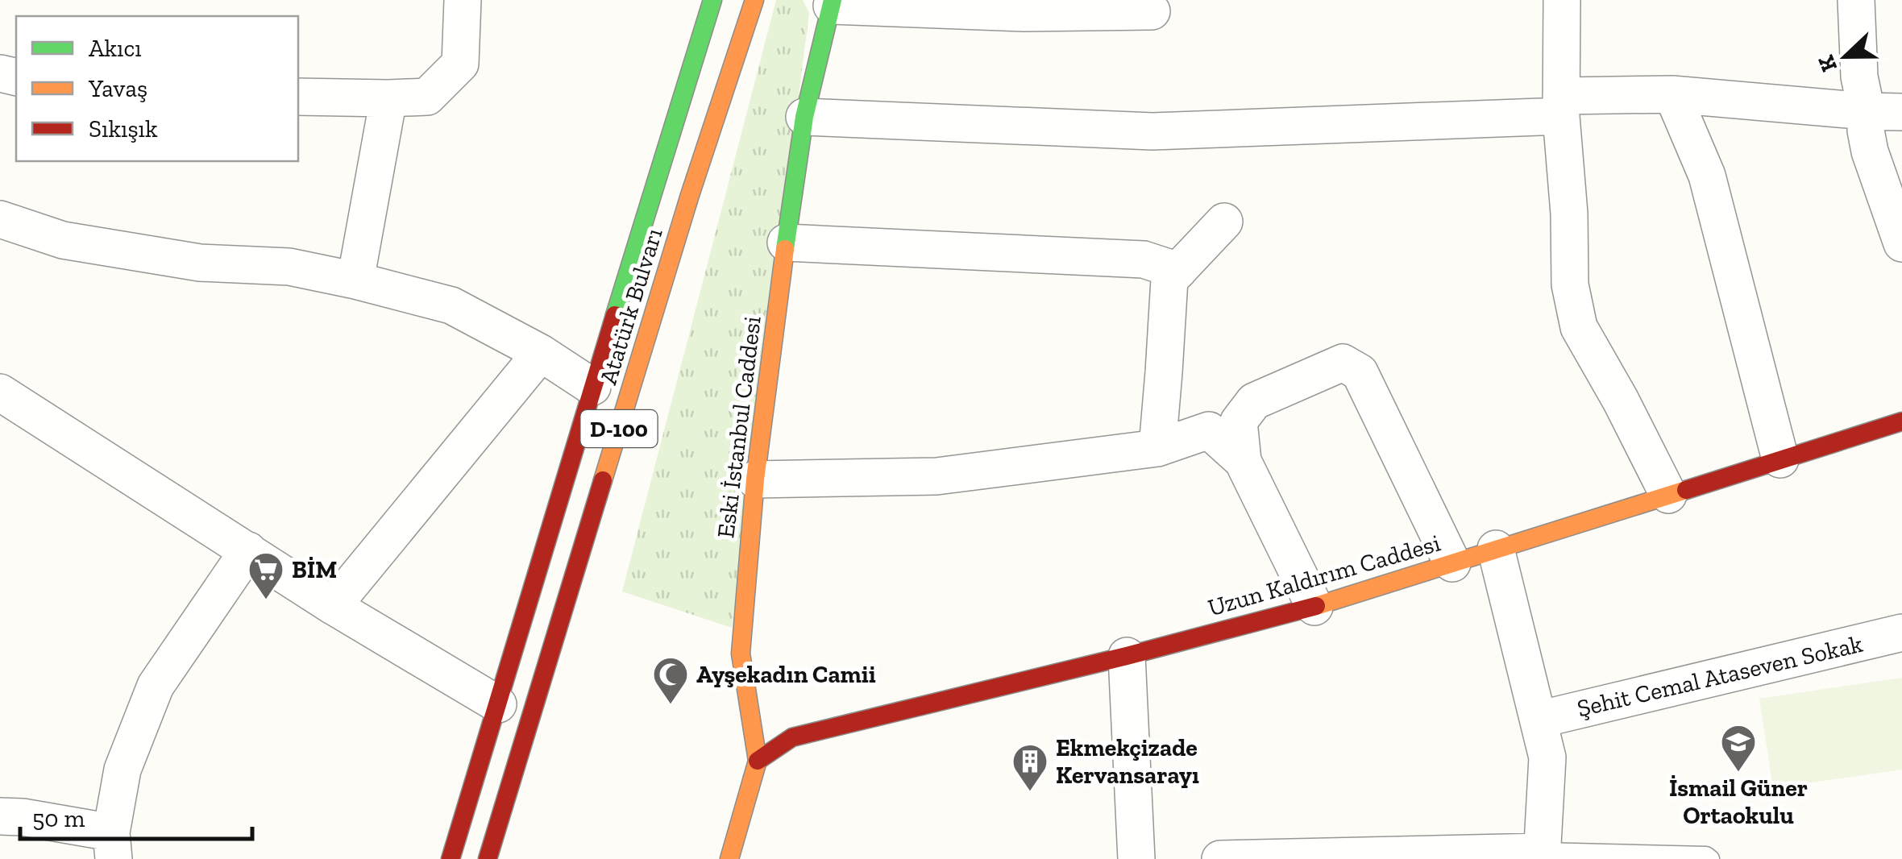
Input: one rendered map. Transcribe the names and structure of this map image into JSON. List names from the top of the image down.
{
  "streets": {
    "main road": [
      "Atatürk Bulvarı",
      "Eski İstanbul Caddesi",
      "D-100",
      "Uzun Kaldırım Caddesi"
    ],
    "street": ["Şehit Cemal Ataseven Sokak"]
  },
  "crossings": [
    ["Eski İstanbul Caddesi", "Uzun Kaldırım Caddesi"]
  ],
  "places": {
    "supermarket": ["BİM"],
    "mosque": ["Ayşekadın Camii"],
    "school or university": ["İsmail Güner Ortaokulu"],
    "building": ["Ekmekçizade Kervansarayı"]
  },
  "legend": ["Akıcı", "Yavaş", "Sıkışık"],
  "scale_bar": "50 m",
  "north": "left"
}
